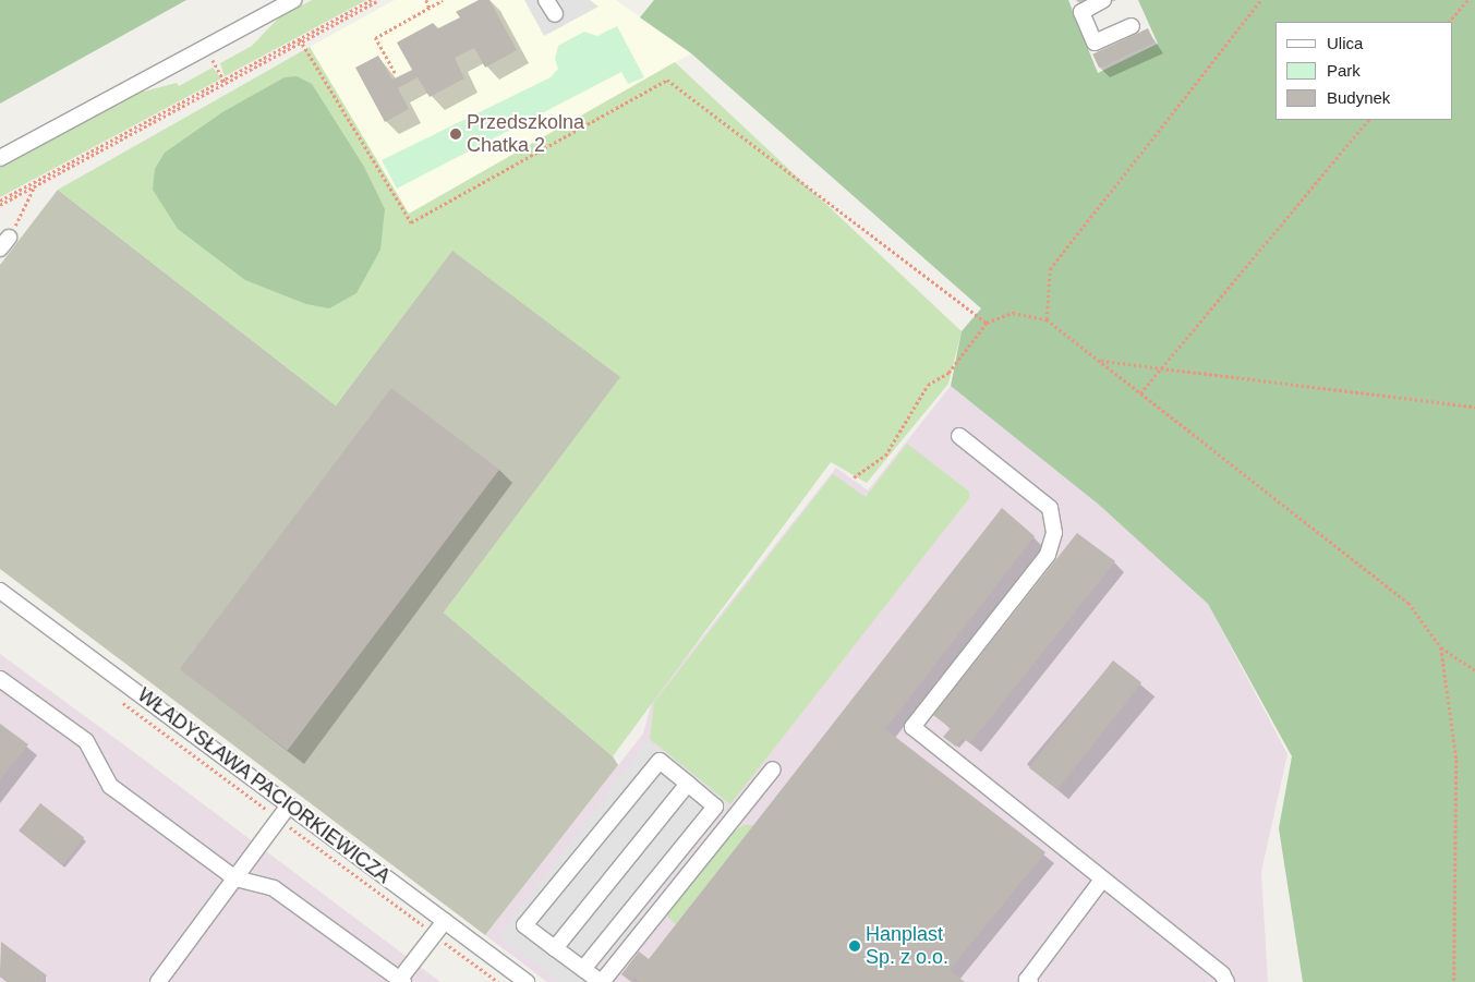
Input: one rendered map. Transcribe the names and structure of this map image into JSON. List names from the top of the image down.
{
  "streets": {
    "street": ["WŁADYSŁAWA PACIORKIEWICZA"]
  },
  "places": ["Przedszkolna Chatka 2", "Hanplast Sp. z o.o."],
  "legend": ["Ulica", "Park", "Budynek"]
}
